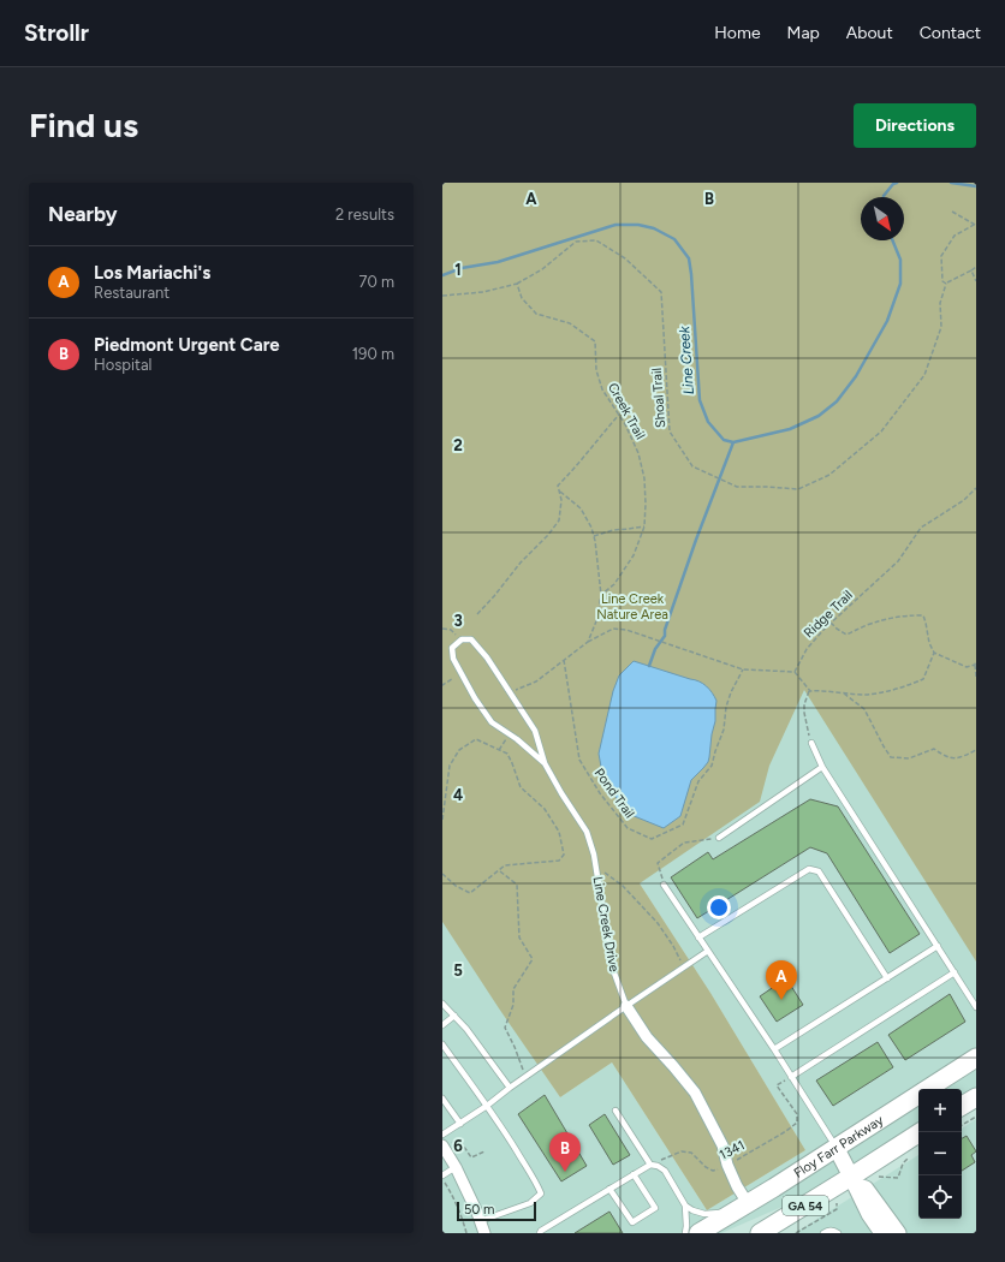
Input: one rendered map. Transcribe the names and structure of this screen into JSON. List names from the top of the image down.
{
  "streets": {
    "main road": ["Floy Farr Parkway", "GA 54"],
    "street": ["Line Creek Drive"],
    "path": [
      "Shoal Trail",
      "Creek Trail",
      "Ridge Trail",
      "Pond Trail",
      "1341"
    ]
  },
  "crossings": [
    ["Shoal Trail", "Creek Trail"],
    ["Line Creek Drive", "Floy Farr Parkway"],
    ["Line Creek Drive", "1341"]
  ],
  "water": ["Line Creek"],
  "parks": ["Line Creek Nature Area"],
  "scale_bar": "50 m",
  "north": "bottom right",
  "page": {
    "header": "Strollr",
    "nav": [
      "Home",
      "Map",
      "About",
      "Contact"
    ],
    "buttons": "Directions",
    "title": "Find us",
    "heading": ["Nearby", "2 results"],
    "list": [
      {
        "mark": "A",
        "name": "Los Mariachi's",
        "note": "Restaurant",
        "value": "70 m"
      },
      {
        "mark": "B",
        "name": "Piedmont Urgent Care",
        "note": "Hospital",
        "value": "190 m"
      }
    ],
    "pins": ["A", "B"],
    "map_buttons": ["+", "−"],
    "scale": "50 m"
  },
  "grid": {
    "columns": ["A", "B"],
    "rows": [
      "1",
      "2",
      "3",
      "4",
      "5",
      "6"
    ]
  }
}
